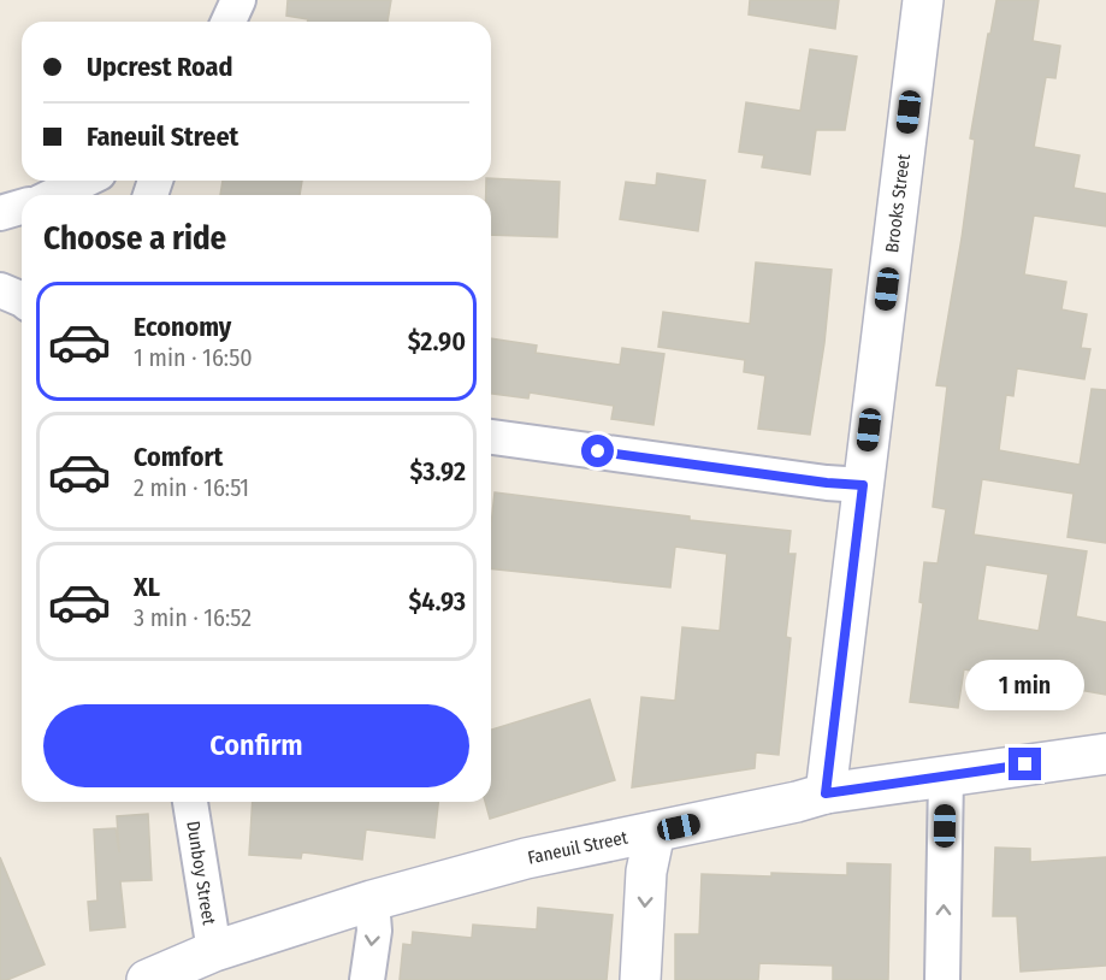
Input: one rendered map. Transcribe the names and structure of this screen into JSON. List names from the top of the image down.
{
  "streets": {
    "street": ["Brooks Street", "Faneuil Street", "Dunboy Street"]
  },
  "crossings": [
    ["Brooks Street", "Faneuil Street"],
    ["Faneuil Street", "Dunboy Street"]
  ],
  "page": {
    "banner": ["Upcrest Road", "Faneuil Street"],
    "heading": "Choose a ride",
    "list": [
      {
        "name": "Economy",
        "note": "1 min · 16:50",
        "value": "$2.90"
      },
      {
        "name": "Comfort",
        "note": "2 min · 16:51",
        "value": "$3.92"
      },
      {
        "name": "XL",
        "note": "3 min · 16:52",
        "value": "$4.93"
      }
    ],
    "bubble": "1 min",
    "buttons": "Confirm"
  }
}
